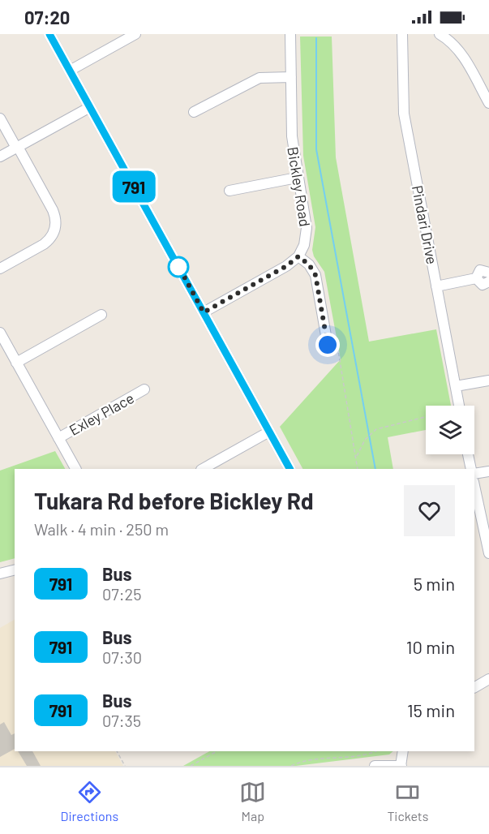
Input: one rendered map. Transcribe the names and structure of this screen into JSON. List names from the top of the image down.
{
  "streets": {
    "street": ["Bickley Road", "Pindari Drive", "Exley Place"]
  },
  "lines": ["bus line 791"],
  "page": {
    "status": "07:20",
    "on_map": "791",
    "heading": ["Tukara Rd before Bickley Rd", "Walk · 4 min · 250 m"],
    "list": [
      {
        "mark": "791",
        "name": "Bus",
        "note": "07:25",
        "value": "5 min"
      },
      {
        "mark": "791",
        "name": "Bus",
        "note": "07:30",
        "value": "10 min"
      },
      {
        "mark": "791",
        "name": "Bus",
        "note": "07:35",
        "value": "15 min"
      }
    ],
    "tabs": ["Directions", "Map", "Tickets"]
  }
}
